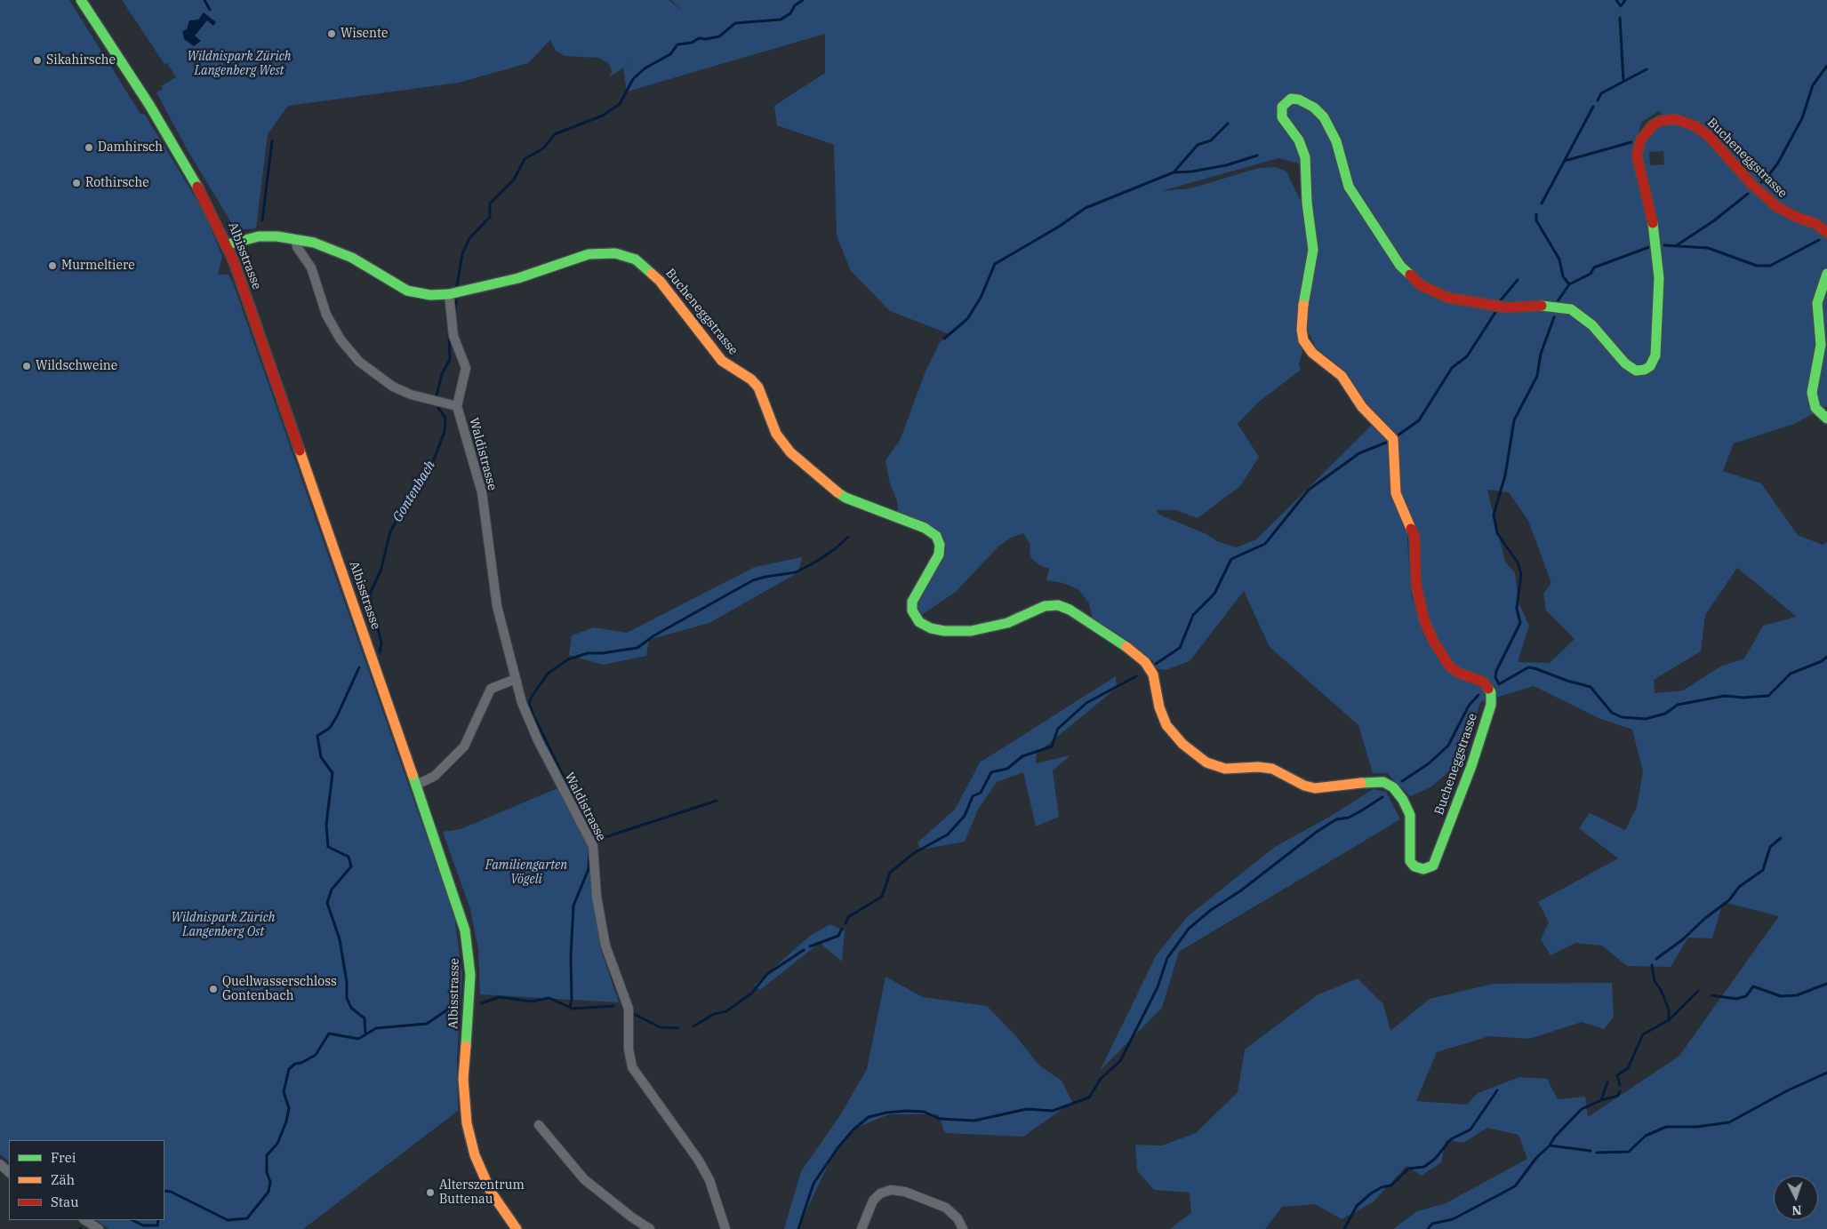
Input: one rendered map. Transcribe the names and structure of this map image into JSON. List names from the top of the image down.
{
  "streets": {
    "street": ["Bucheneggstrasse", "Albisstrasse", "Waldistrasse"]
  },
  "crossings": [
    ["Bucheneggstrasse", "Albisstrasse"],
    ["Bucheneggstrasse", "Waldistrasse"]
  ],
  "water": ["Gontenbach"],
  "parks": ["Wildnispark Zürich Langenberg West", "Familiengarten Vögeli", "Wildnispark Zürich Langenberg Ost"],
  "places": [
    "Wisente",
    "Sikahirsche",
    "Damhirsch",
    "Rothirsche",
    "Murmeltiere",
    "Wildschweine",
    "Quellwasserschloss Gontenbach",
    "Alterszentrum Buttenau"
  ],
  "legend": ["Frei", "Zäh", "Stau"],
  "north": "bottom"
}
